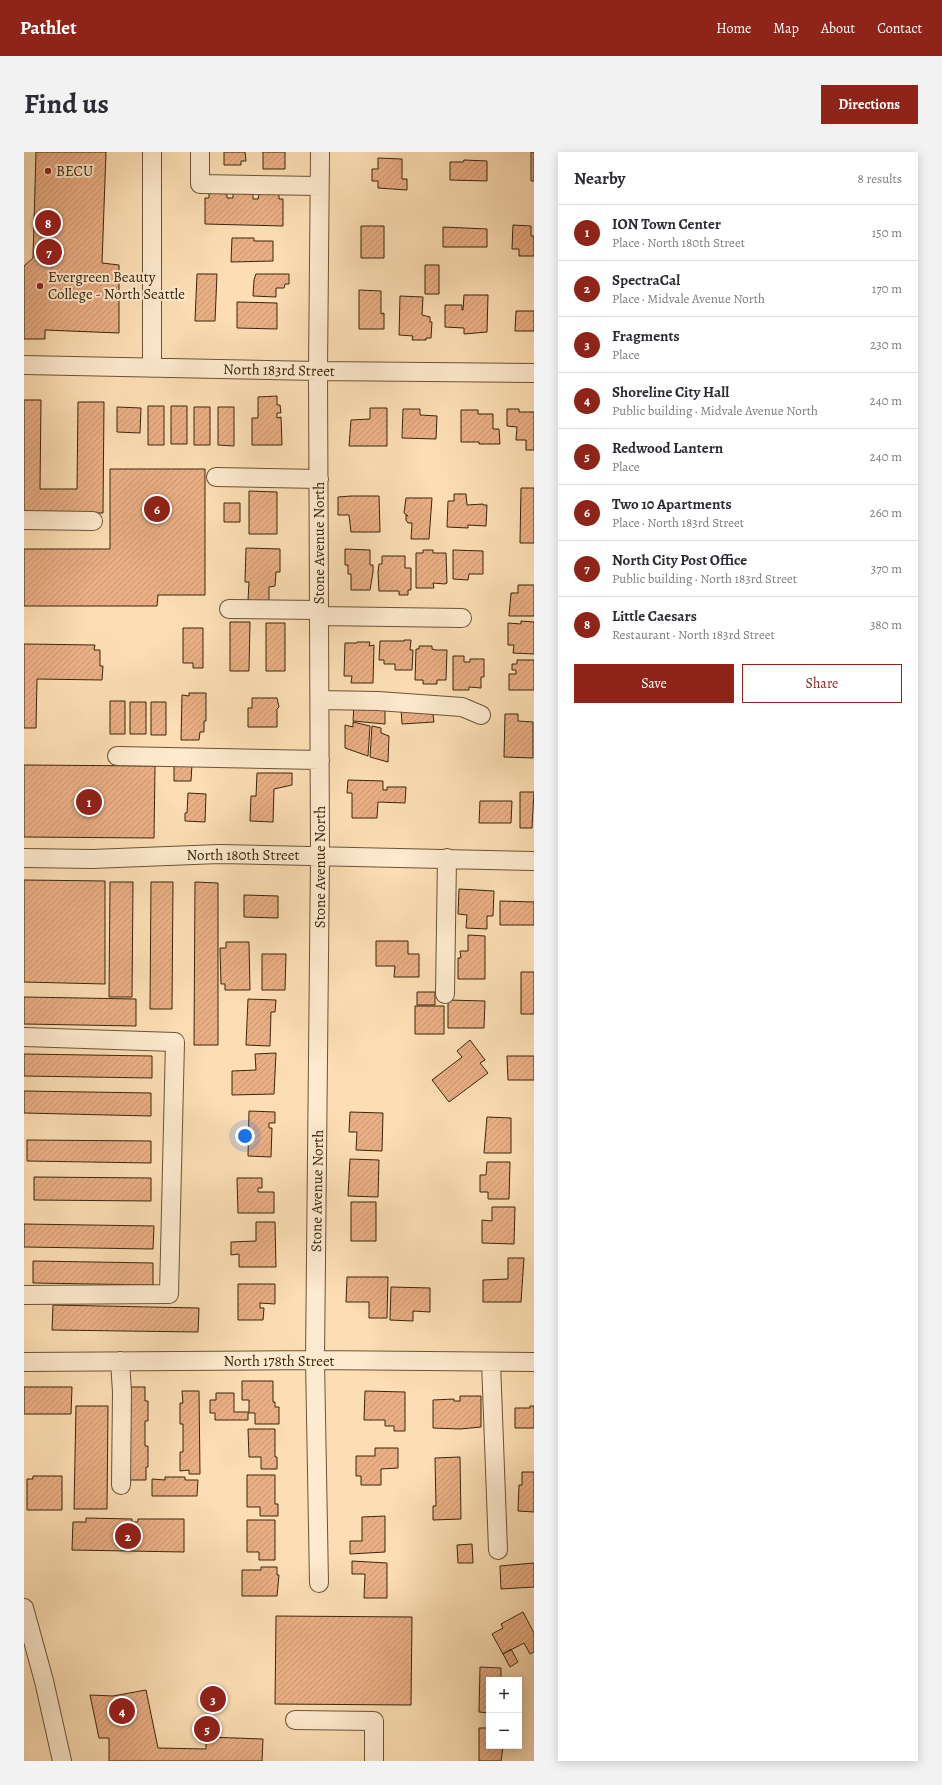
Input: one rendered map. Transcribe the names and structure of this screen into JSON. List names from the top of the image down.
{
  "streets": {
    "street": [
      "North 183rd Street",
      "Stone Avenue North",
      "North 180th Street",
      "North 178th Street"
    ]
  },
  "crossings": [
    ["North 183rd Street", "Stone Avenue North"],
    ["Stone Avenue North", "North 180th Street"],
    ["Stone Avenue North", "North 178th Street"]
  ],
  "places": ["BECU", "Evergreen Beauty College - North Seattle"],
  "page": {
    "header": "Pathlet",
    "nav": [
      "Home",
      "Map",
      "About",
      "Contact"
    ],
    "title": "Find us",
    "buttons": [
      "Directions",
      ["Save", "Share"]
    ],
    "heading": ["Nearby", "8 results"],
    "list": [
      {
        "mark": "1",
        "name": "ION Town Center",
        "note": "Place · North 180th Street",
        "value": "150 m"
      },
      {
        "mark": "2",
        "name": "SpectraCal",
        "note": "Place · Midvale Avenue North",
        "value": "170 m"
      },
      {
        "mark": "3",
        "name": "Fragments",
        "note": "Place",
        "value": "230 m"
      },
      {
        "mark": "4",
        "name": "Shoreline City Hall",
        "note": "Public building · Midvale Avenue North",
        "value": "240 m"
      },
      {
        "mark": "5",
        "name": "Redwood Lantern",
        "note": "Place",
        "value": "240 m"
      },
      {
        "mark": "6",
        "name": "Two 10 Apartments",
        "note": "Place · North 183rd Street",
        "value": "260 m"
      },
      {
        "mark": "7",
        "name": "North City Post Office",
        "note": "Public building · North 183rd Street",
        "value": "370 m"
      },
      {
        "mark": "8",
        "name": "Little Caesars",
        "note": "Restaurant · North 183rd Street",
        "value": "380 m"
      }
    ],
    "pins": [
      "8",
      "7",
      "6",
      "1",
      "2",
      "3",
      "4",
      "5"
    ],
    "map_buttons": ["+", "−"]
  }
}
